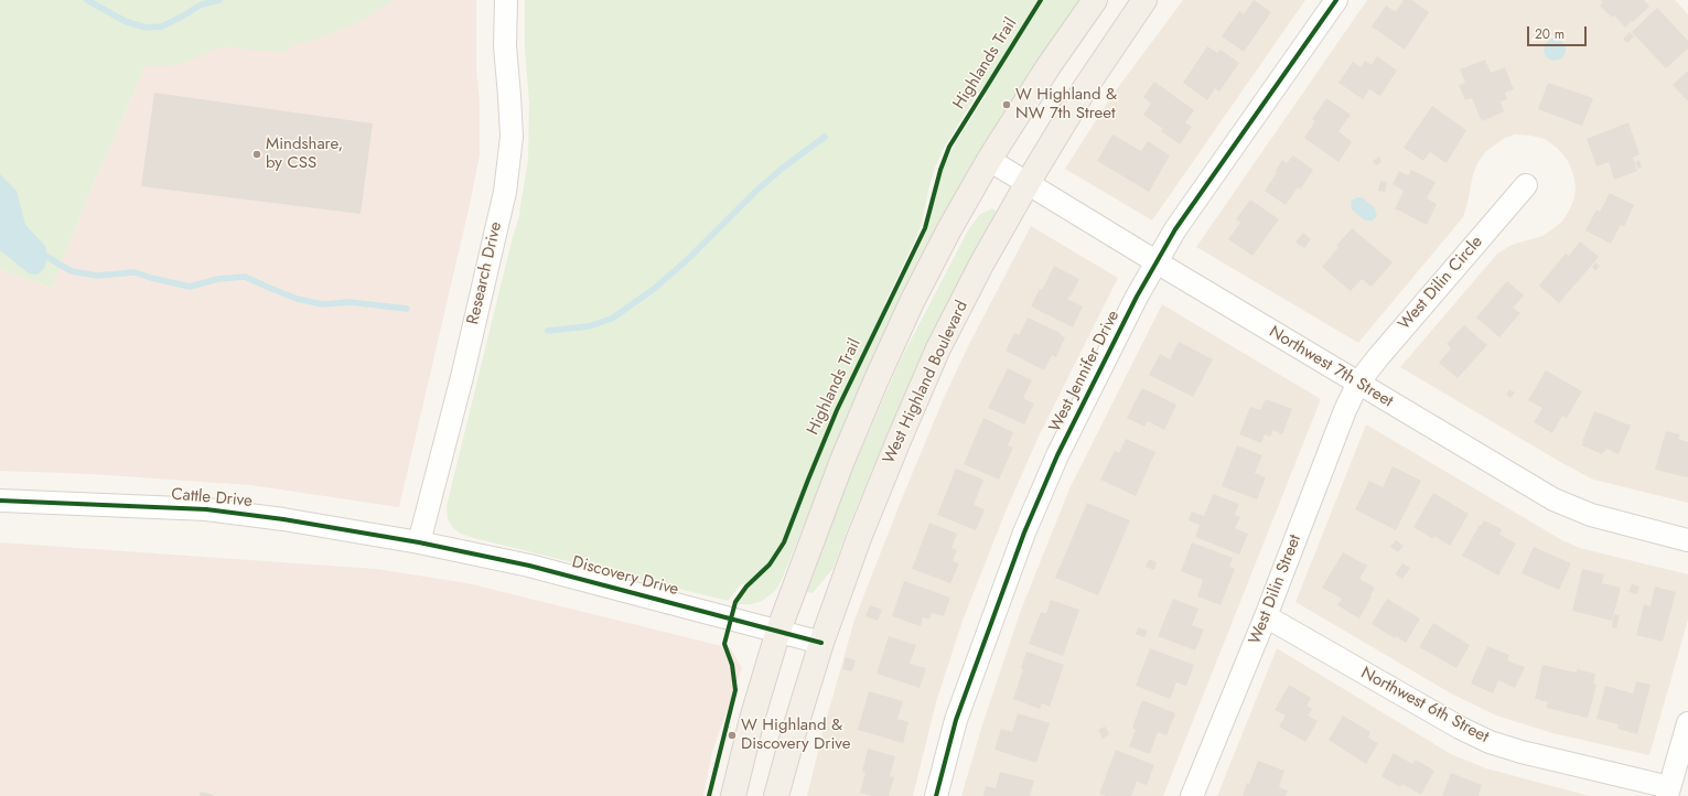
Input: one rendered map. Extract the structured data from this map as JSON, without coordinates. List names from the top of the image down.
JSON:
{
  "streets": {
    "main road": ["West Highland Boulevard"],
    "street": [
      "Research Drive",
      "West Dilin Circle",
      "Northwest 7th Street",
      "West Jennifer Drive",
      "Cattle Drive",
      "Discovery Drive",
      "West Dilin Street",
      "Northwest 6th Street"
    ],
    "cycle path": ["Highlands Trail"]
  },
  "crossings": [
    ["Research Drive", "Cattle Drive"],
    ["Research Drive", "Discovery Drive"],
    ["West Dilin Circle", "Northwest 7th Street"],
    ["West Dilin Circle", "West Dilin Street"],
    ["Northwest 7th Street", "West Jennifer Drive"],
    ["Northwest 7th Street", "West Highland Boulevard"],
    ["Northwest 7th Street", "West Dilin Street"],
    ["West Highland Boulevard", "Discovery Drive"],
    ["Cattle Drive", "Discovery Drive"],
    ["West Dilin Street", "Northwest 6th Street"]
  ],
  "places": ["W Highland & NW 7th Street", "Mindshare, by CSS", "W Highland & Discovery Drive"],
  "scale_bar": "20 m"
}
